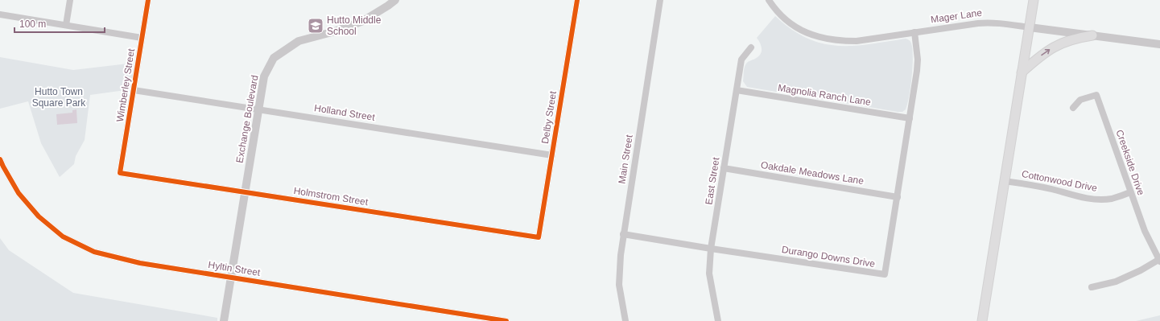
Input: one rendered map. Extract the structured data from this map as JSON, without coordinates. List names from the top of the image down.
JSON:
{
  "streets": {
    "street": [
      "Mager Lane",
      "Wimberley Street",
      "Magnolia Ranch Lane",
      "Holland Street",
      "Delby Street",
      "Exchange Boulevard",
      "Main Street",
      "Creekside Drive",
      "Oakdale Meadows Lane",
      "East Street",
      "Cottonwood Drive",
      "Holmstrom Street",
      "Durango Downs Drive",
      "Hyltin Street"
    ]
  },
  "crossings": [
    ["Mager Lane", "Durango Downs Drive"],
    ["Wimberley Street", "Holland Street"],
    ["Wimberley Street", "Holmstrom Street"],
    ["Magnolia Ranch Lane", "East Street"],
    ["Magnolia Ranch Lane", "Durango Downs Drive"],
    ["Holland Street", "Delby Street"],
    ["Holland Street", "Exchange Boulevard"],
    ["Delby Street", "Holmstrom Street"],
    ["Exchange Boulevard", "Holmstrom Street"],
    ["Exchange Boulevard", "Hyltin Street"],
    ["Main Street", "Durango Downs Drive"],
    ["Creekside Drive", "Cottonwood Drive"],
    ["Oakdale Meadows Lane", "East Street"],
    ["Oakdale Meadows Lane", "Durango Downs Drive"],
    ["East Street", "Durango Downs Drive"]
  ],
  "parks": ["Hutto Town Square Park"],
  "places": {
    "school or university": ["Hutto Middle School"]
  },
  "scale_bar": "100 m"
}
